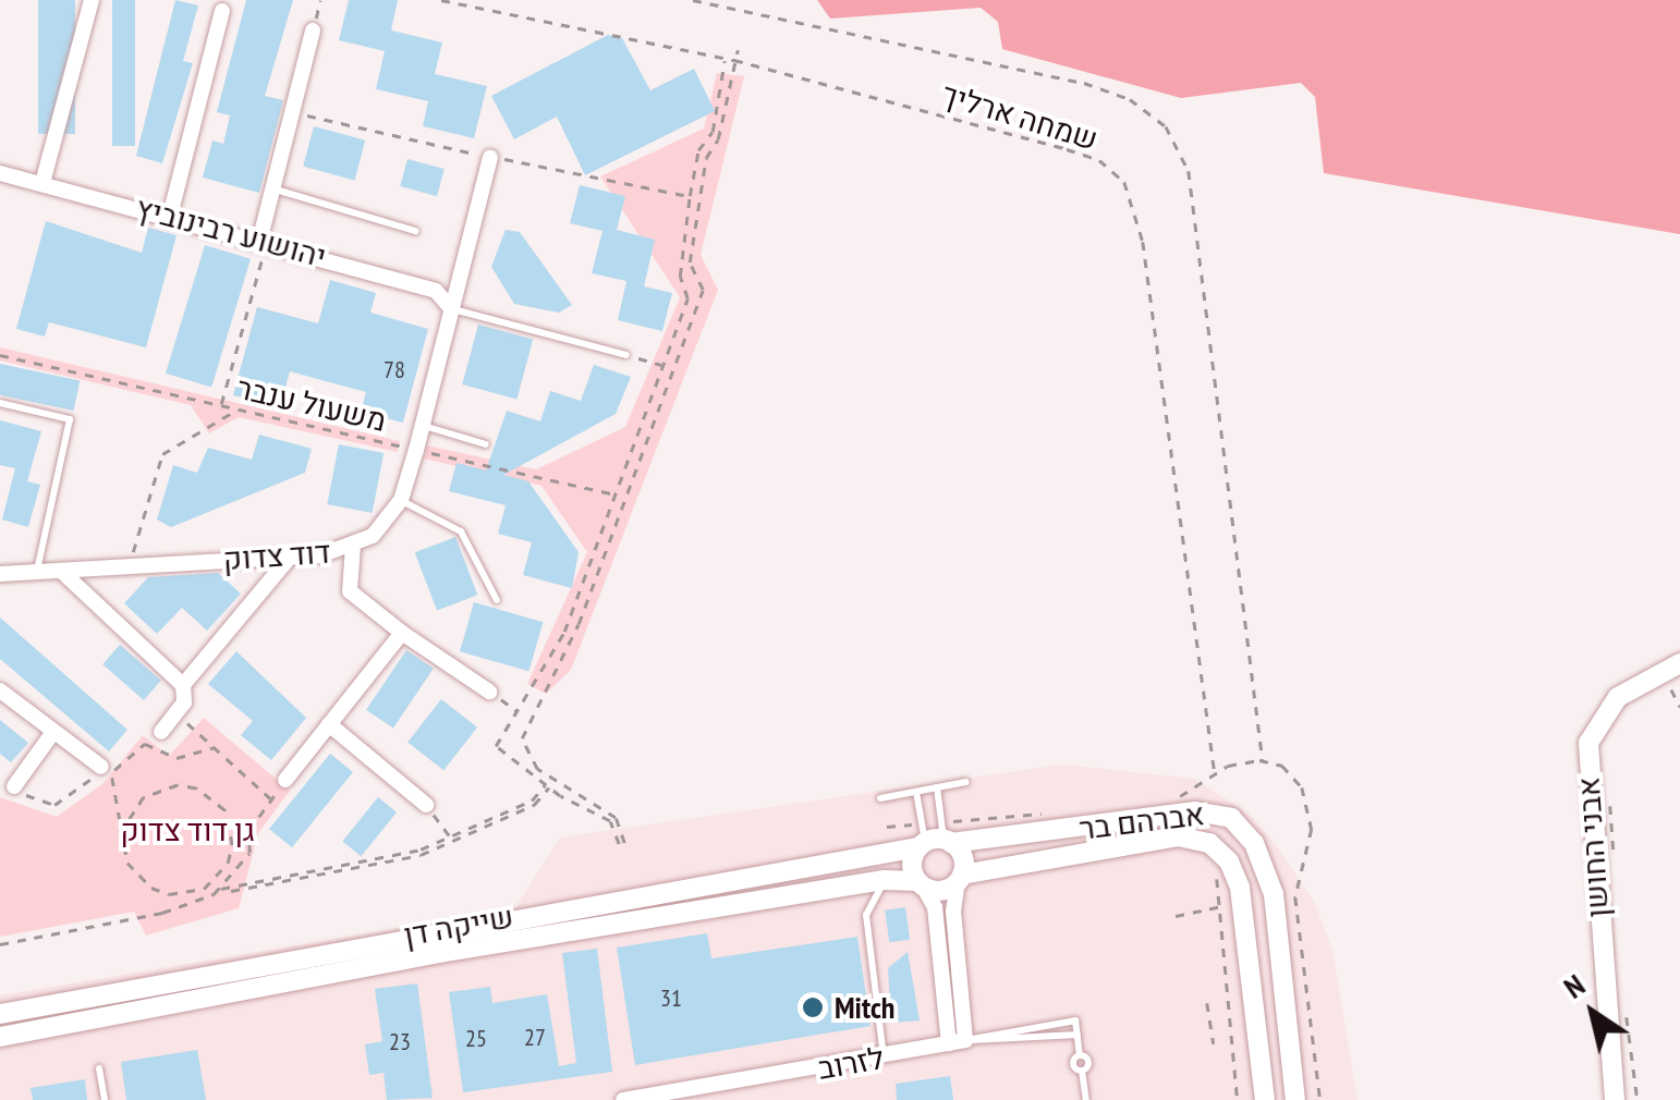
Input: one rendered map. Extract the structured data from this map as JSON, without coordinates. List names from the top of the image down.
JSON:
{
  "streets": {
    "street": [
      "יהושוע רבינוביץ",
      "דוד צדוק",
      "אברהם בר",
      "אבני החושן",
      "שייקה דן",
      "לזרוב"
    ],
    "path": ["שמחה ארליך", "משעול ענבר"]
  },
  "crossings": [
    ["יהושוע רבינוביץ", "דוד צדוק"],
    ["משעול ענבר", "דוד צדוק"],
    ["אברהם בר", "שייקה דן"]
  ],
  "parks": ["גן דוד צדוק"],
  "places": ["Mitch"],
  "house_numbers": [
    "78",
    "31",
    "27",
    "25",
    "23"
  ],
  "north": "top left"
}
